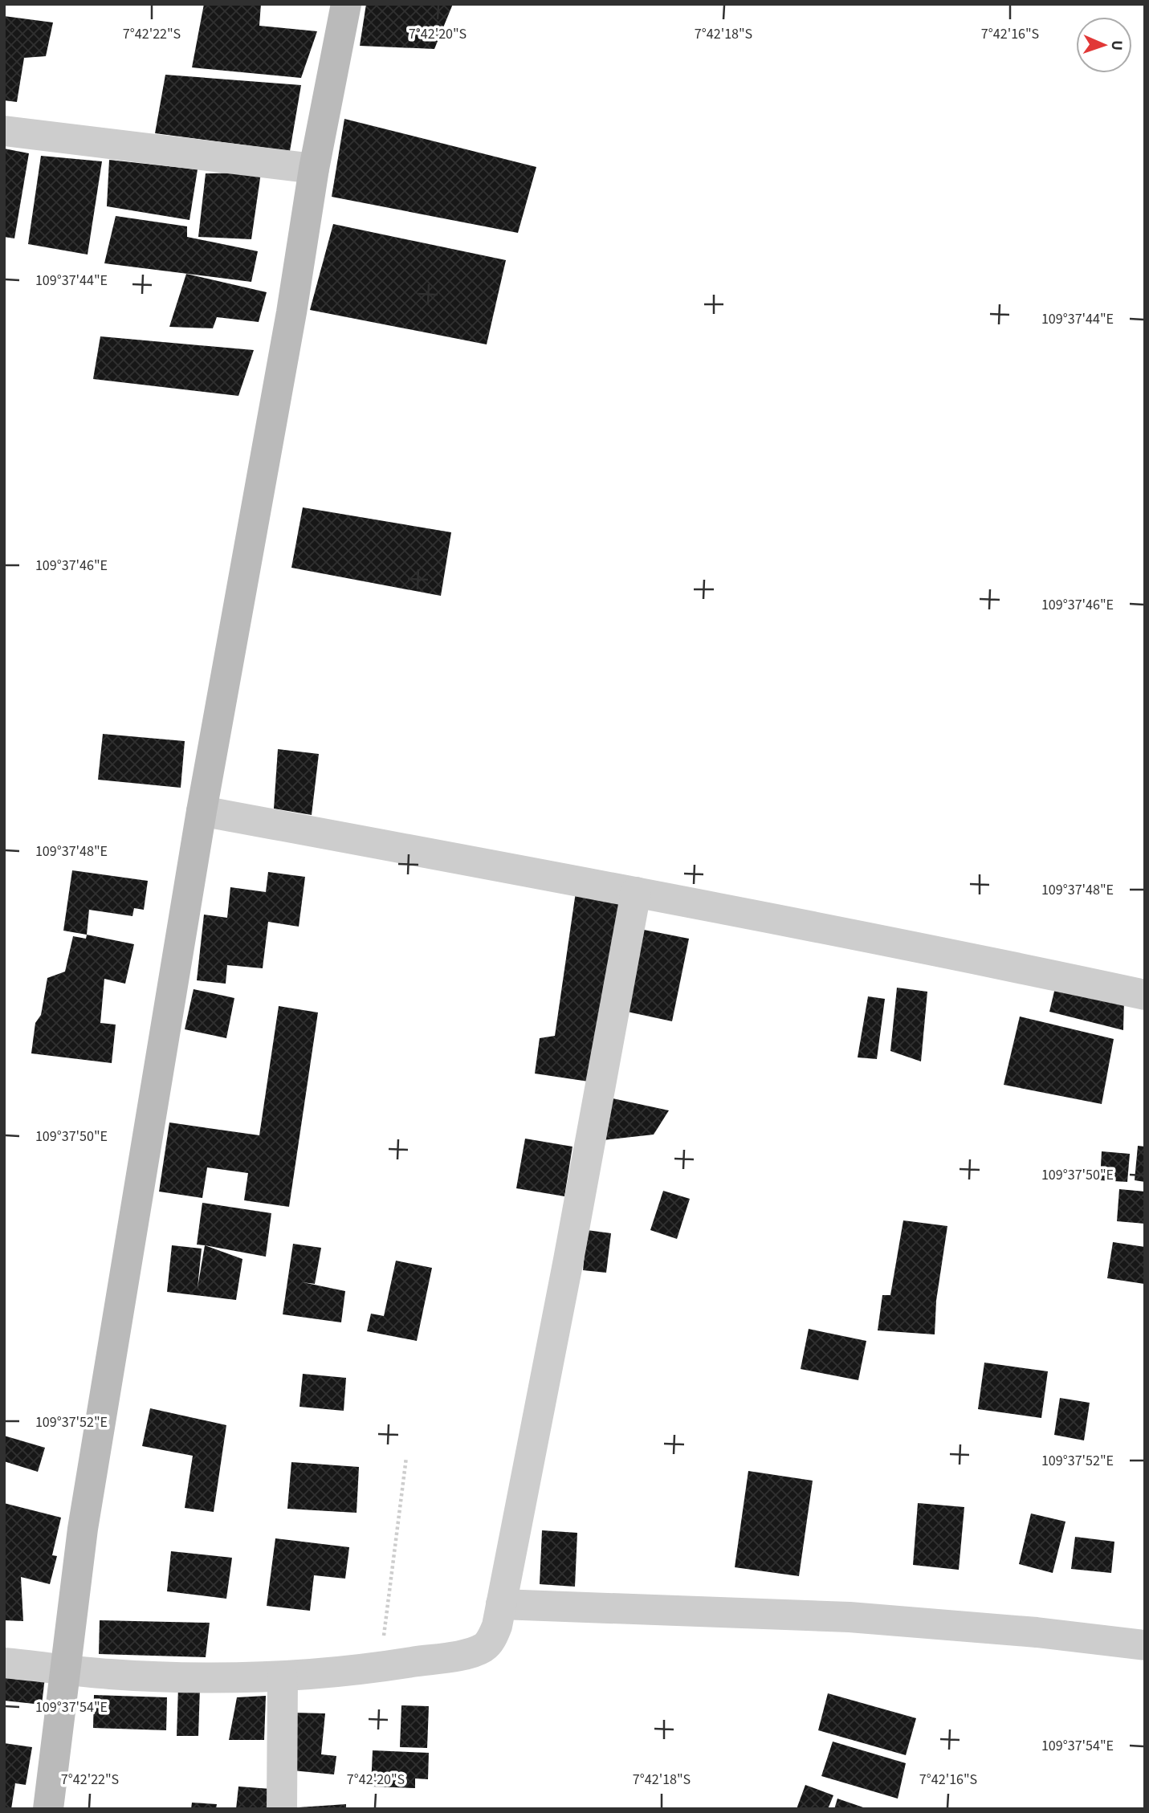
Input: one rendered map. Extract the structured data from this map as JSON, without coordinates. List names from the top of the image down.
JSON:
{
  "north": "right",
  "coordinates": [
    "7°42'22\"S",
    "7°42'20\"S",
    "7°42'18\"S",
    "7°42'16\"S",
    "109°37'44\"E",
    "109°37'46\"E",
    "109°37'48\"E",
    "109°37'50\"E",
    "109°37'52\"E",
    "109°37'54\"E"
  ]
}
